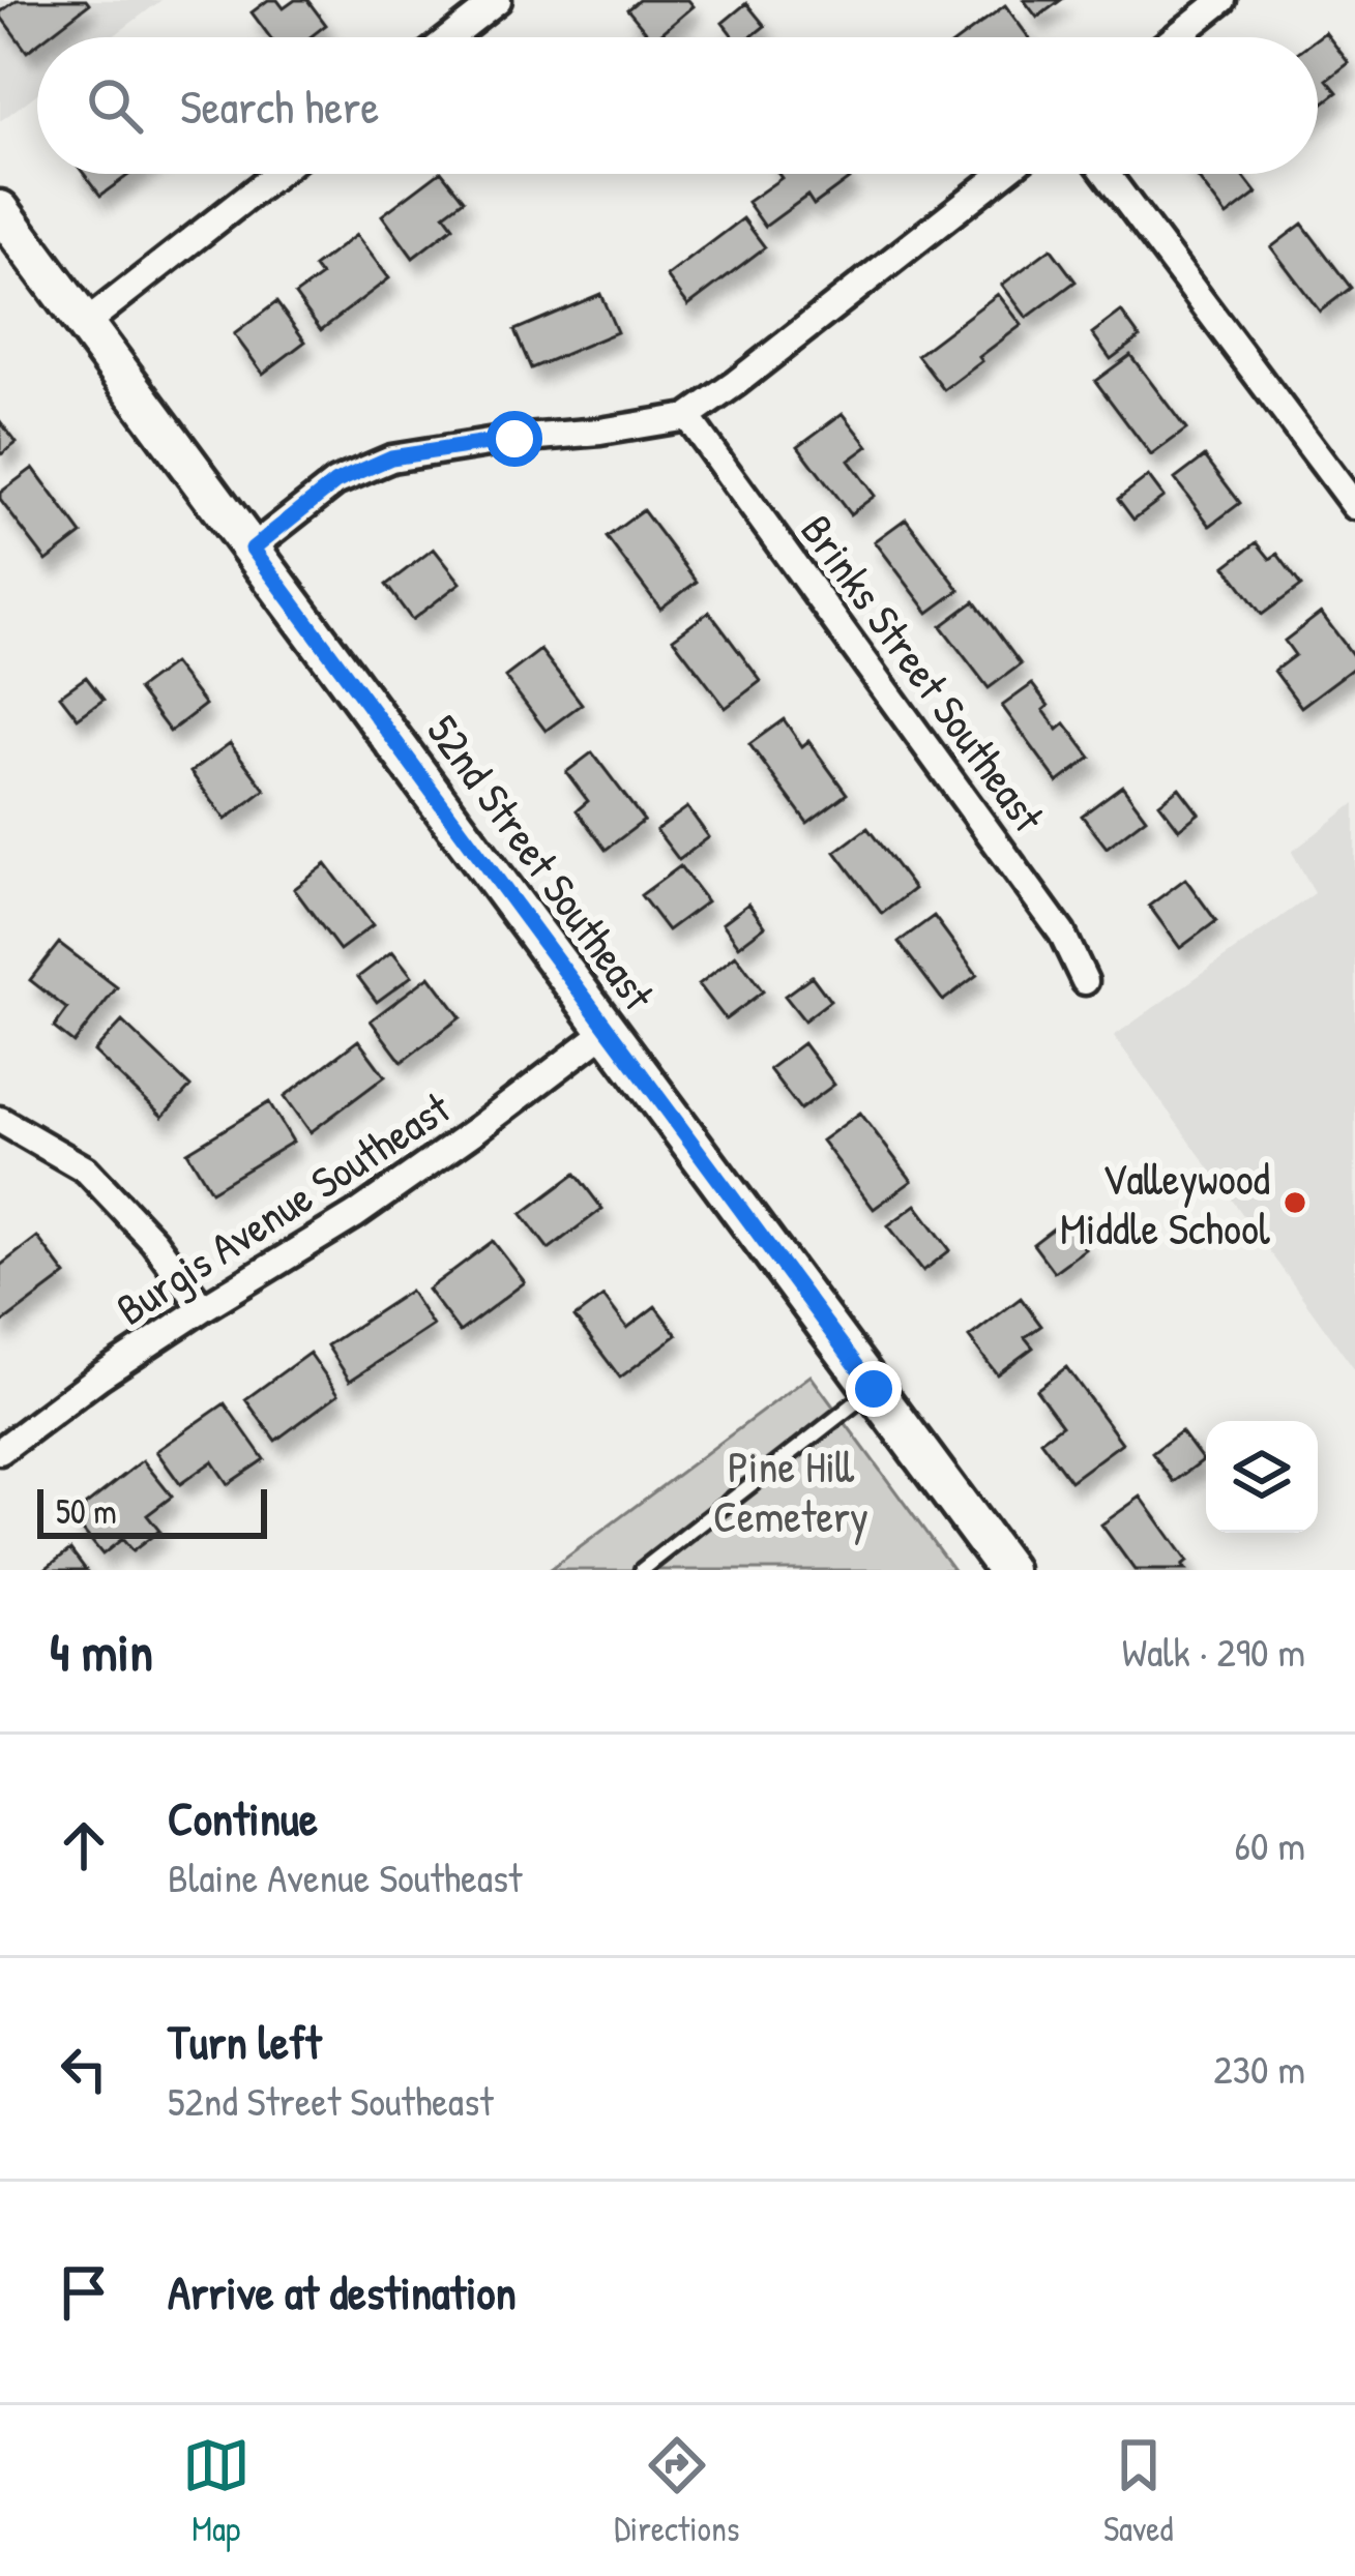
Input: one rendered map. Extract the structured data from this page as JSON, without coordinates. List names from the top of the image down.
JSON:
{
  "streets": {
    "main road": ["52nd Street Southeast"],
    "street": ["Brinks Street Southeast", "Burgis Avenue Southeast"]
  },
  "crossings": [
    ["52nd Street Southeast", "Burgis Avenue Southeast"]
  ],
  "parks": ["Pine Hill Cemetery"],
  "places": ["Valleywood Middle School"],
  "scale_bar": "50 m",
  "page": {
    "search": "Search here",
    "scale": "50 m",
    "heading": ["4 min", "Walk · 290 m"],
    "list": [
      ["Continue", "Blaine Avenue Southeast", "60 m"],
      ["Turn left", "52nd Street Southeast", "230 m"],
      "Arrive at destination"
    ],
    "nav": ["Map", "Directions", "Saved"]
  }
}
